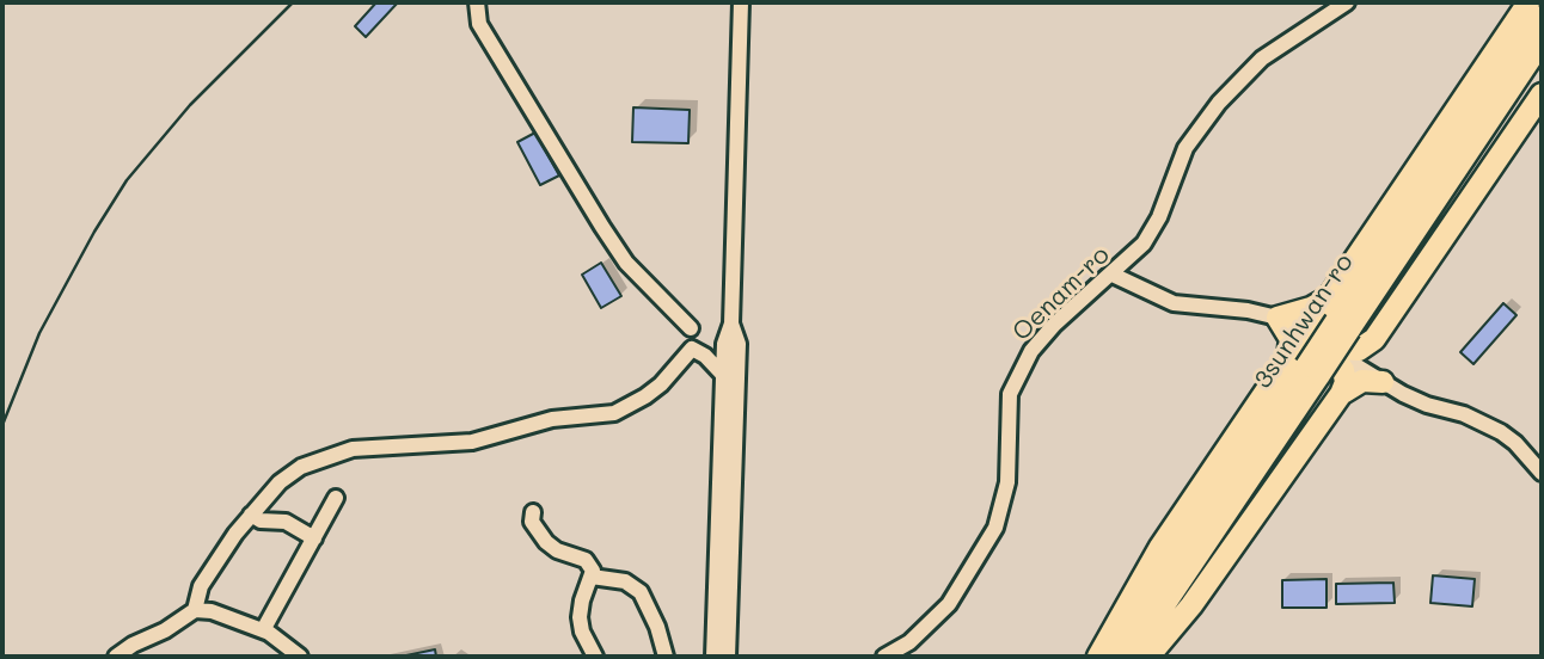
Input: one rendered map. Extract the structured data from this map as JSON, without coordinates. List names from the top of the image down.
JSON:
{
  "streets": {
    "highway": ["3sunhwan-ro"],
    "street": ["Oenam-ro"]
  }
}
